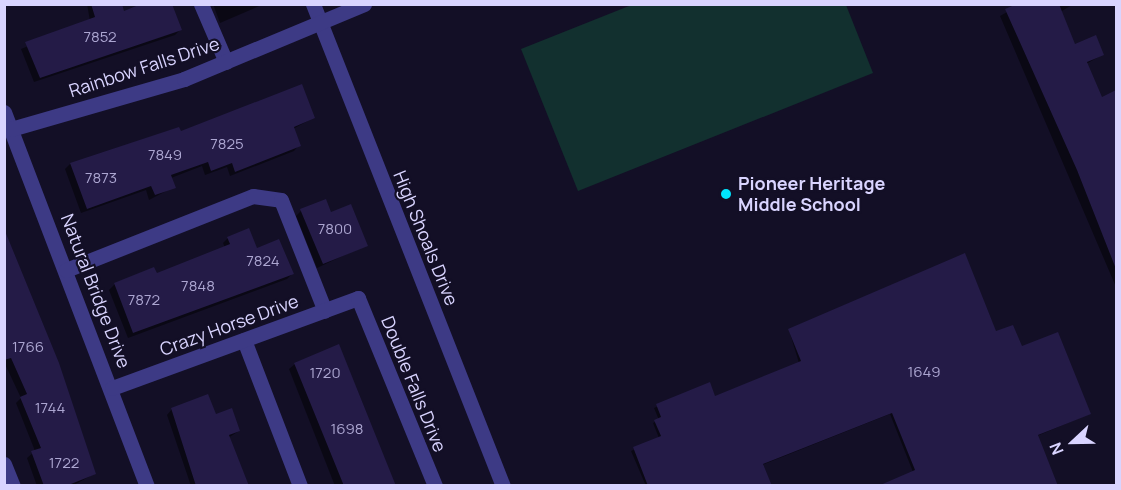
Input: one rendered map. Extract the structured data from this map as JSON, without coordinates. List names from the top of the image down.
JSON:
{
  "streets": {
    "street": [
      "Rainbow Falls Drive",
      "High Shoals Drive",
      "Natural Bridge Drive",
      "Crazy Horse Drive",
      "Double Falls Drive"
    ]
  },
  "crossings": [
    ["Rainbow Falls Drive", "High Shoals Drive"],
    ["Rainbow Falls Drive", "Natural Bridge Drive"],
    ["Natural Bridge Drive", "Crazy Horse Drive"],
    ["Crazy Horse Drive", "Double Falls Drive"]
  ],
  "places": ["Pioneer Heritage Middle School"],
  "house_numbers": [
    "7852",
    "7825",
    "7849",
    "7873",
    "7800",
    "7824",
    "7848",
    "7872",
    "1766",
    "1649",
    "1720",
    "1744",
    "1698",
    "1722"
  ],
  "north": "left"
}
